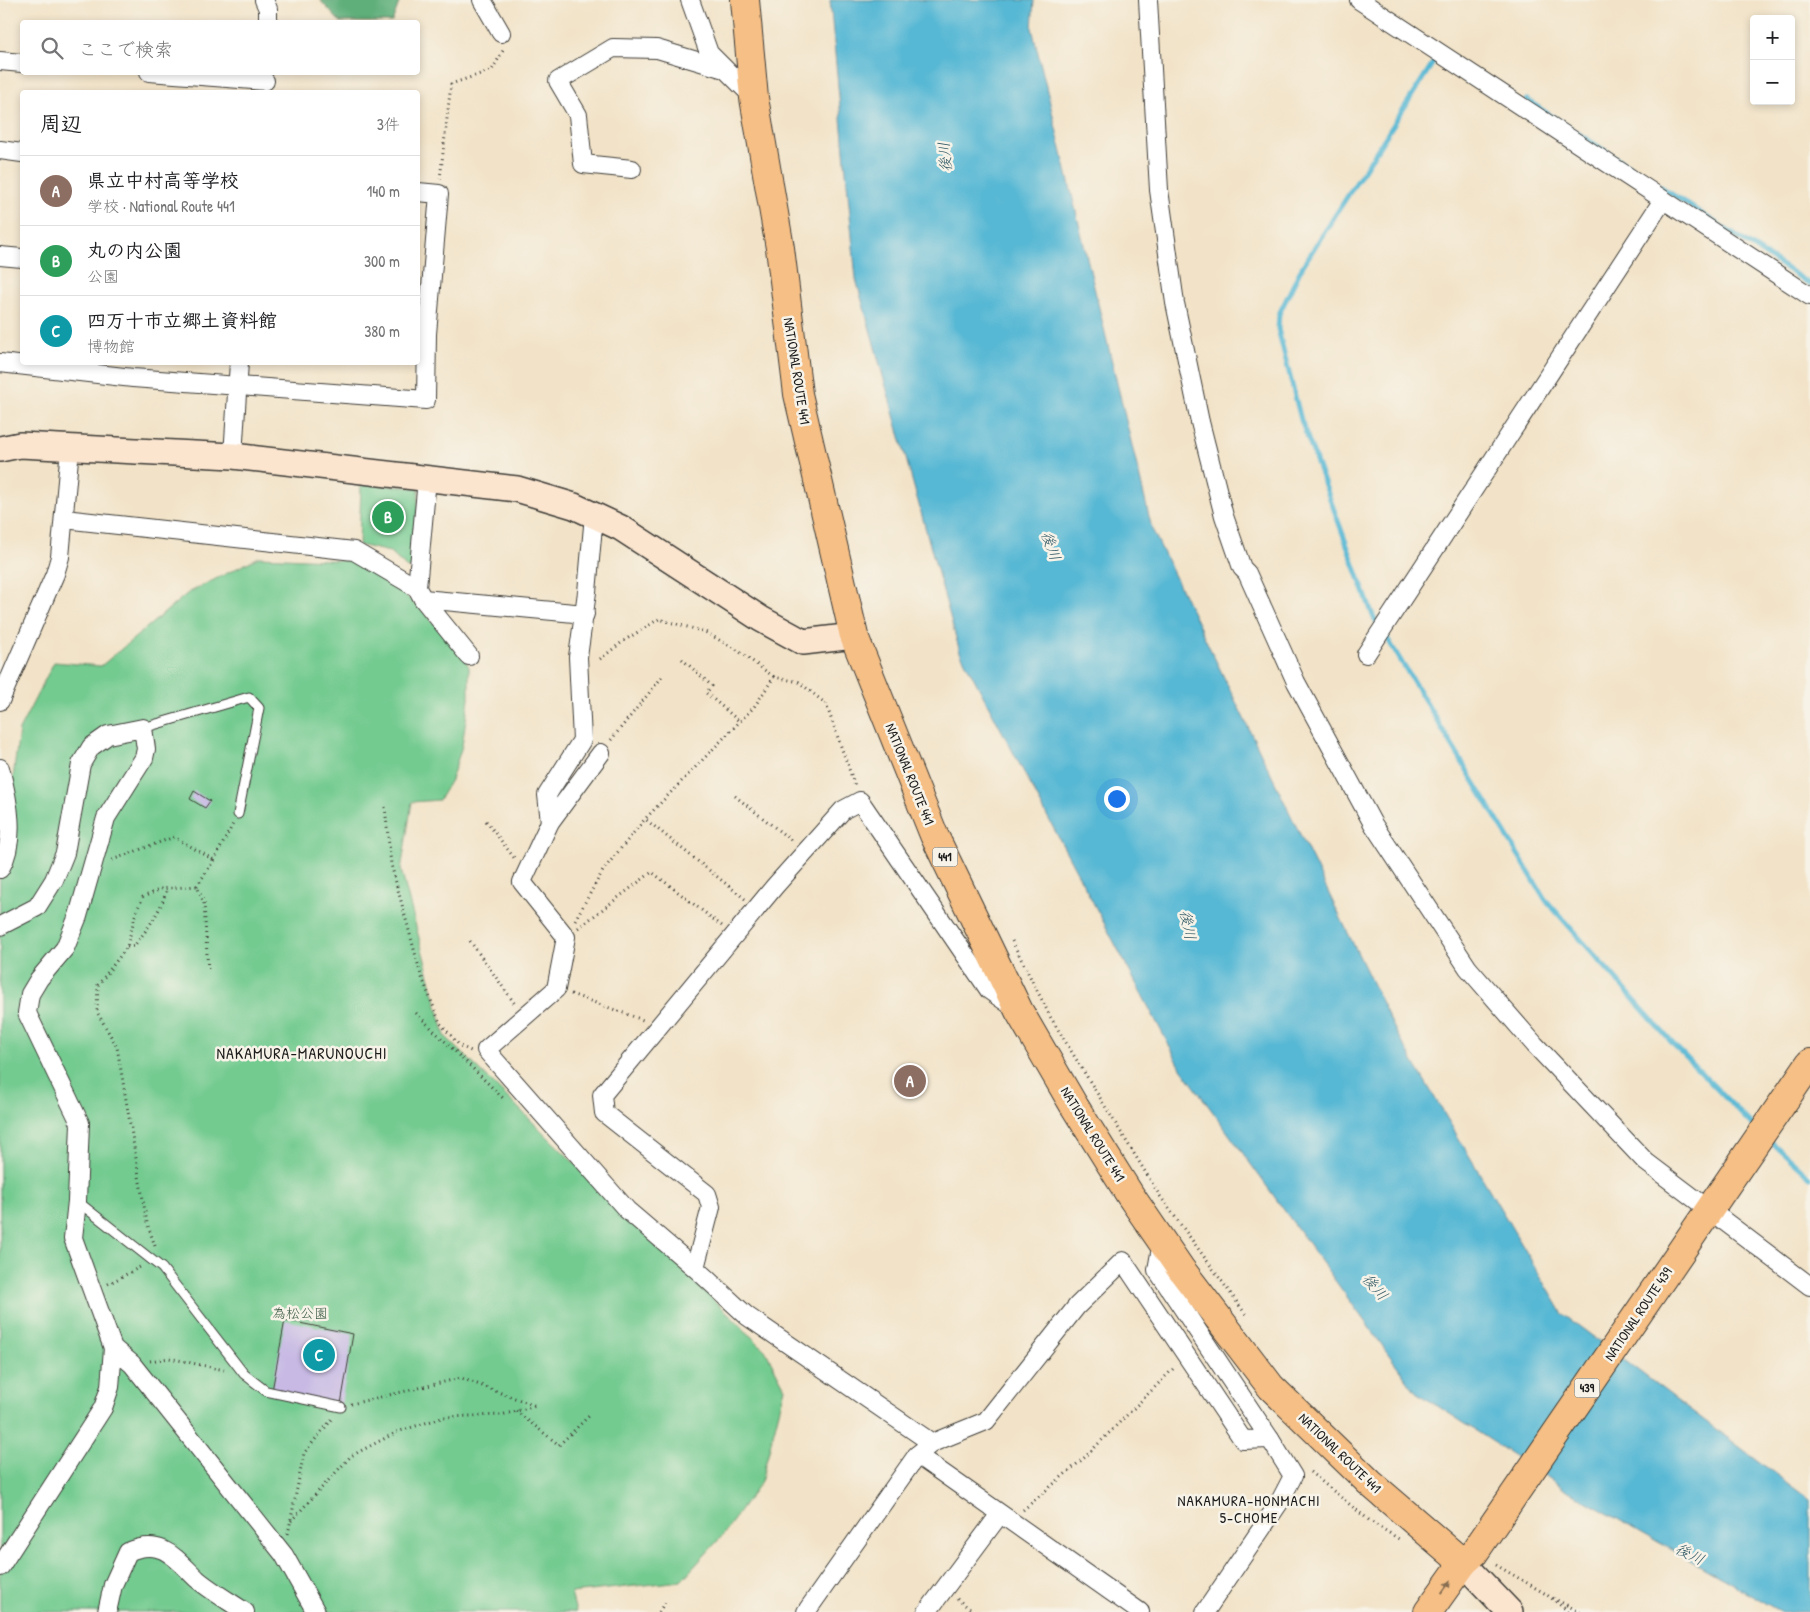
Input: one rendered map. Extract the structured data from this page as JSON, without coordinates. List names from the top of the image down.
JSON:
{
  "streets": {
    "highway": [
      "NATIONAL ROUTE 441",
      "441",
      "NATIONAL ROUTE 439",
      "439"
    ]
  },
  "crossings": [
    ["NATIONAL ROUTE 441", "NATIONAL ROUTE 439"]
  ],
  "districts": ["NAKAMURA-MARUNOUCHI", "NAKAMURA-HONMACHI 5-CHOME"],
  "water": ["後川"],
  "parks": ["為松公園"],
  "page": {
    "map_buttons": ["+", "−"],
    "search": "ここで検索",
    "heading": ["周辺", "3件"],
    "list": [
      {
        "mark": "A",
        "name": "県立中村高等学校",
        "note": "学校 · National Route 441",
        "value": "140 m"
      },
      {
        "mark": "B",
        "name": "丸の内公園",
        "note": "公園",
        "value": "300 m"
      },
      {
        "mark": "C",
        "name": "四万十市立郷土資料館",
        "note": "博物館",
        "value": "380 m"
      }
    ],
    "pins": ["B", "A", "C"]
  }
}
